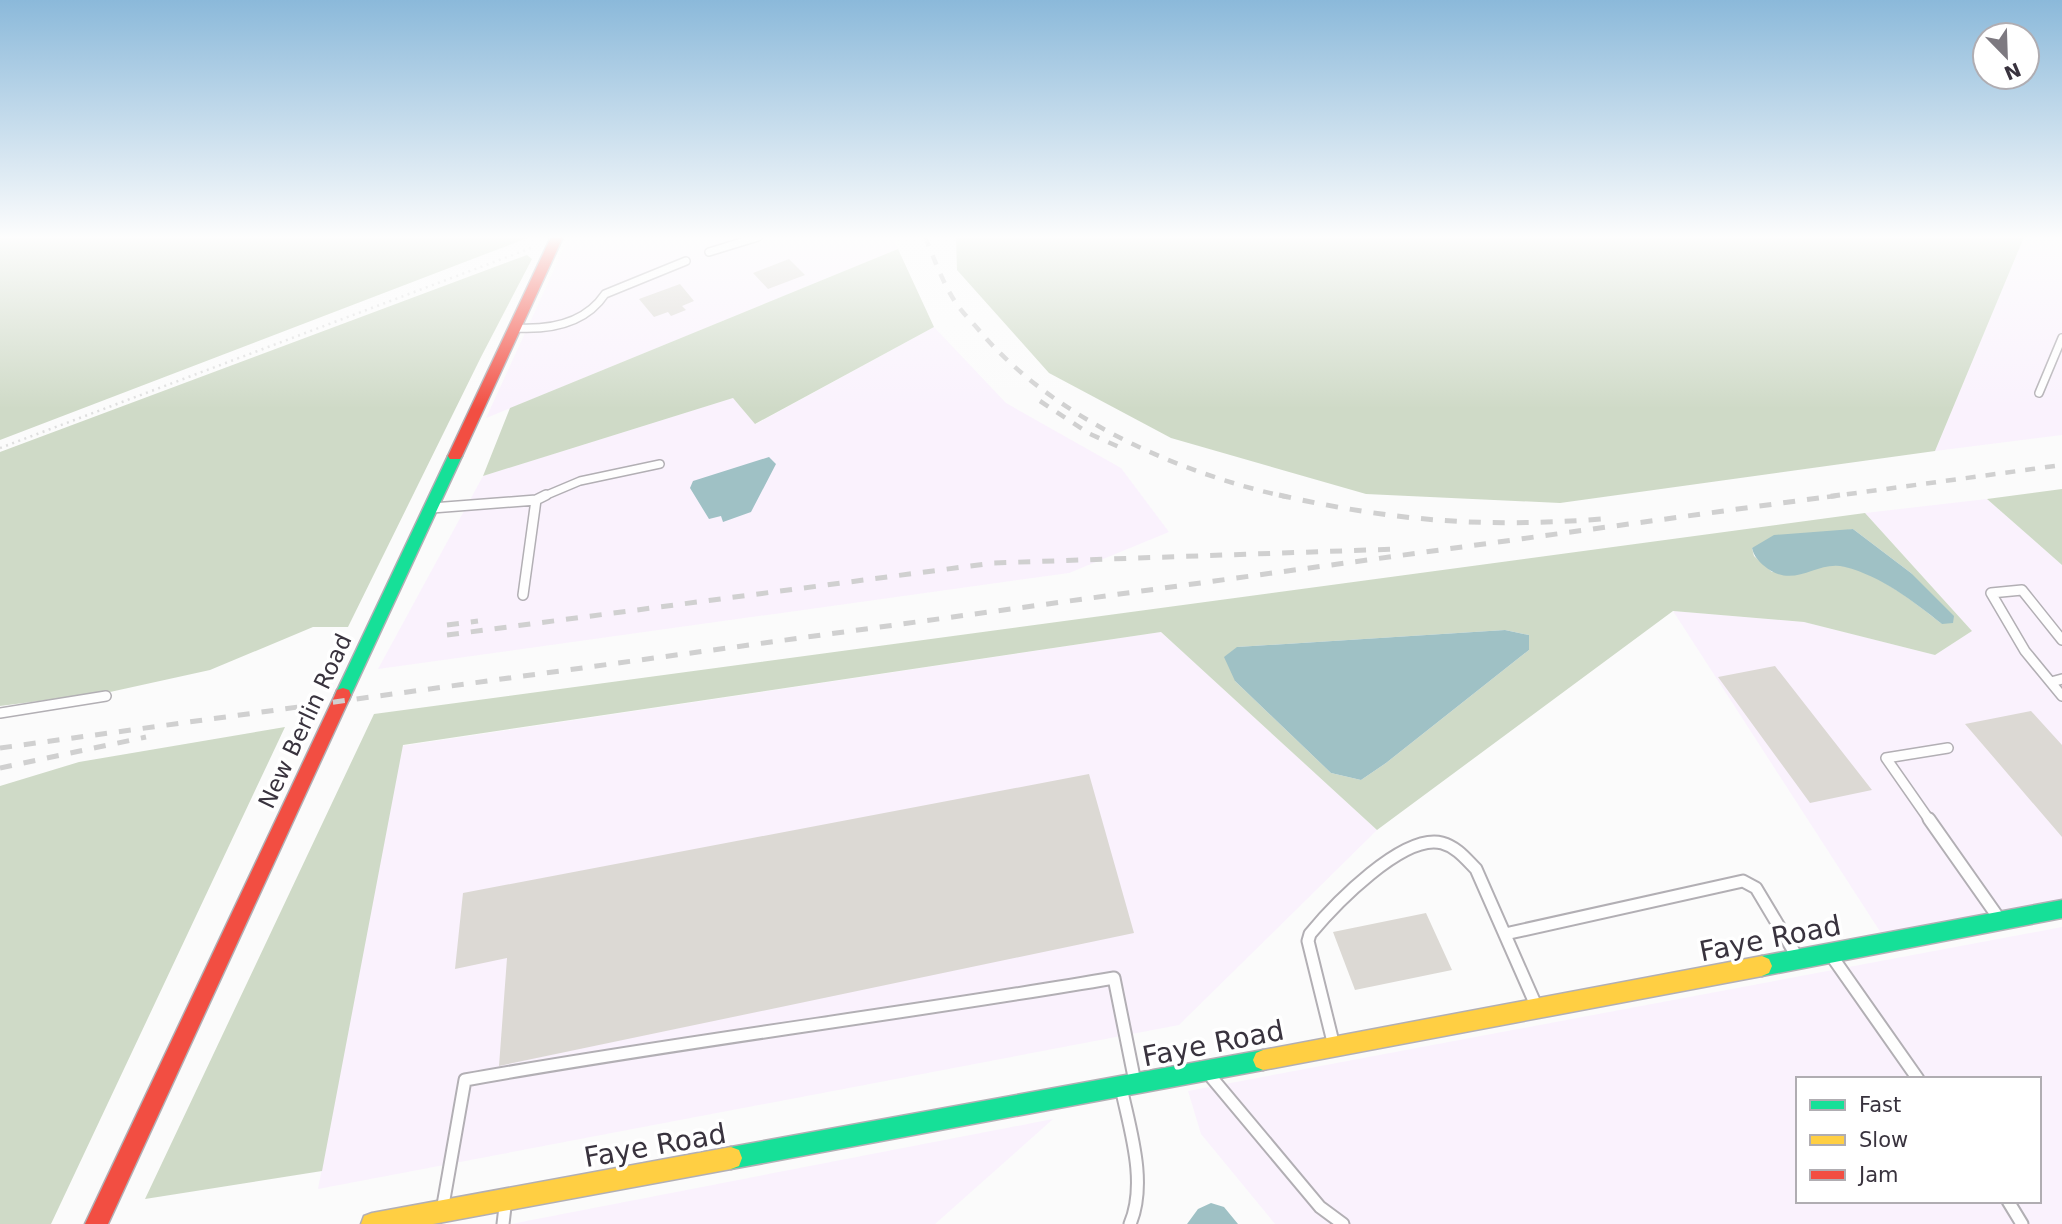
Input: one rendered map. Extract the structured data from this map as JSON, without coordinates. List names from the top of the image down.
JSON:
{
  "streets": {
    "street": ["New Berlin Road", "Faye Road"]
  },
  "legend": ["Fast", "Slow", "Jam"],
  "north": "bottom right"
}
